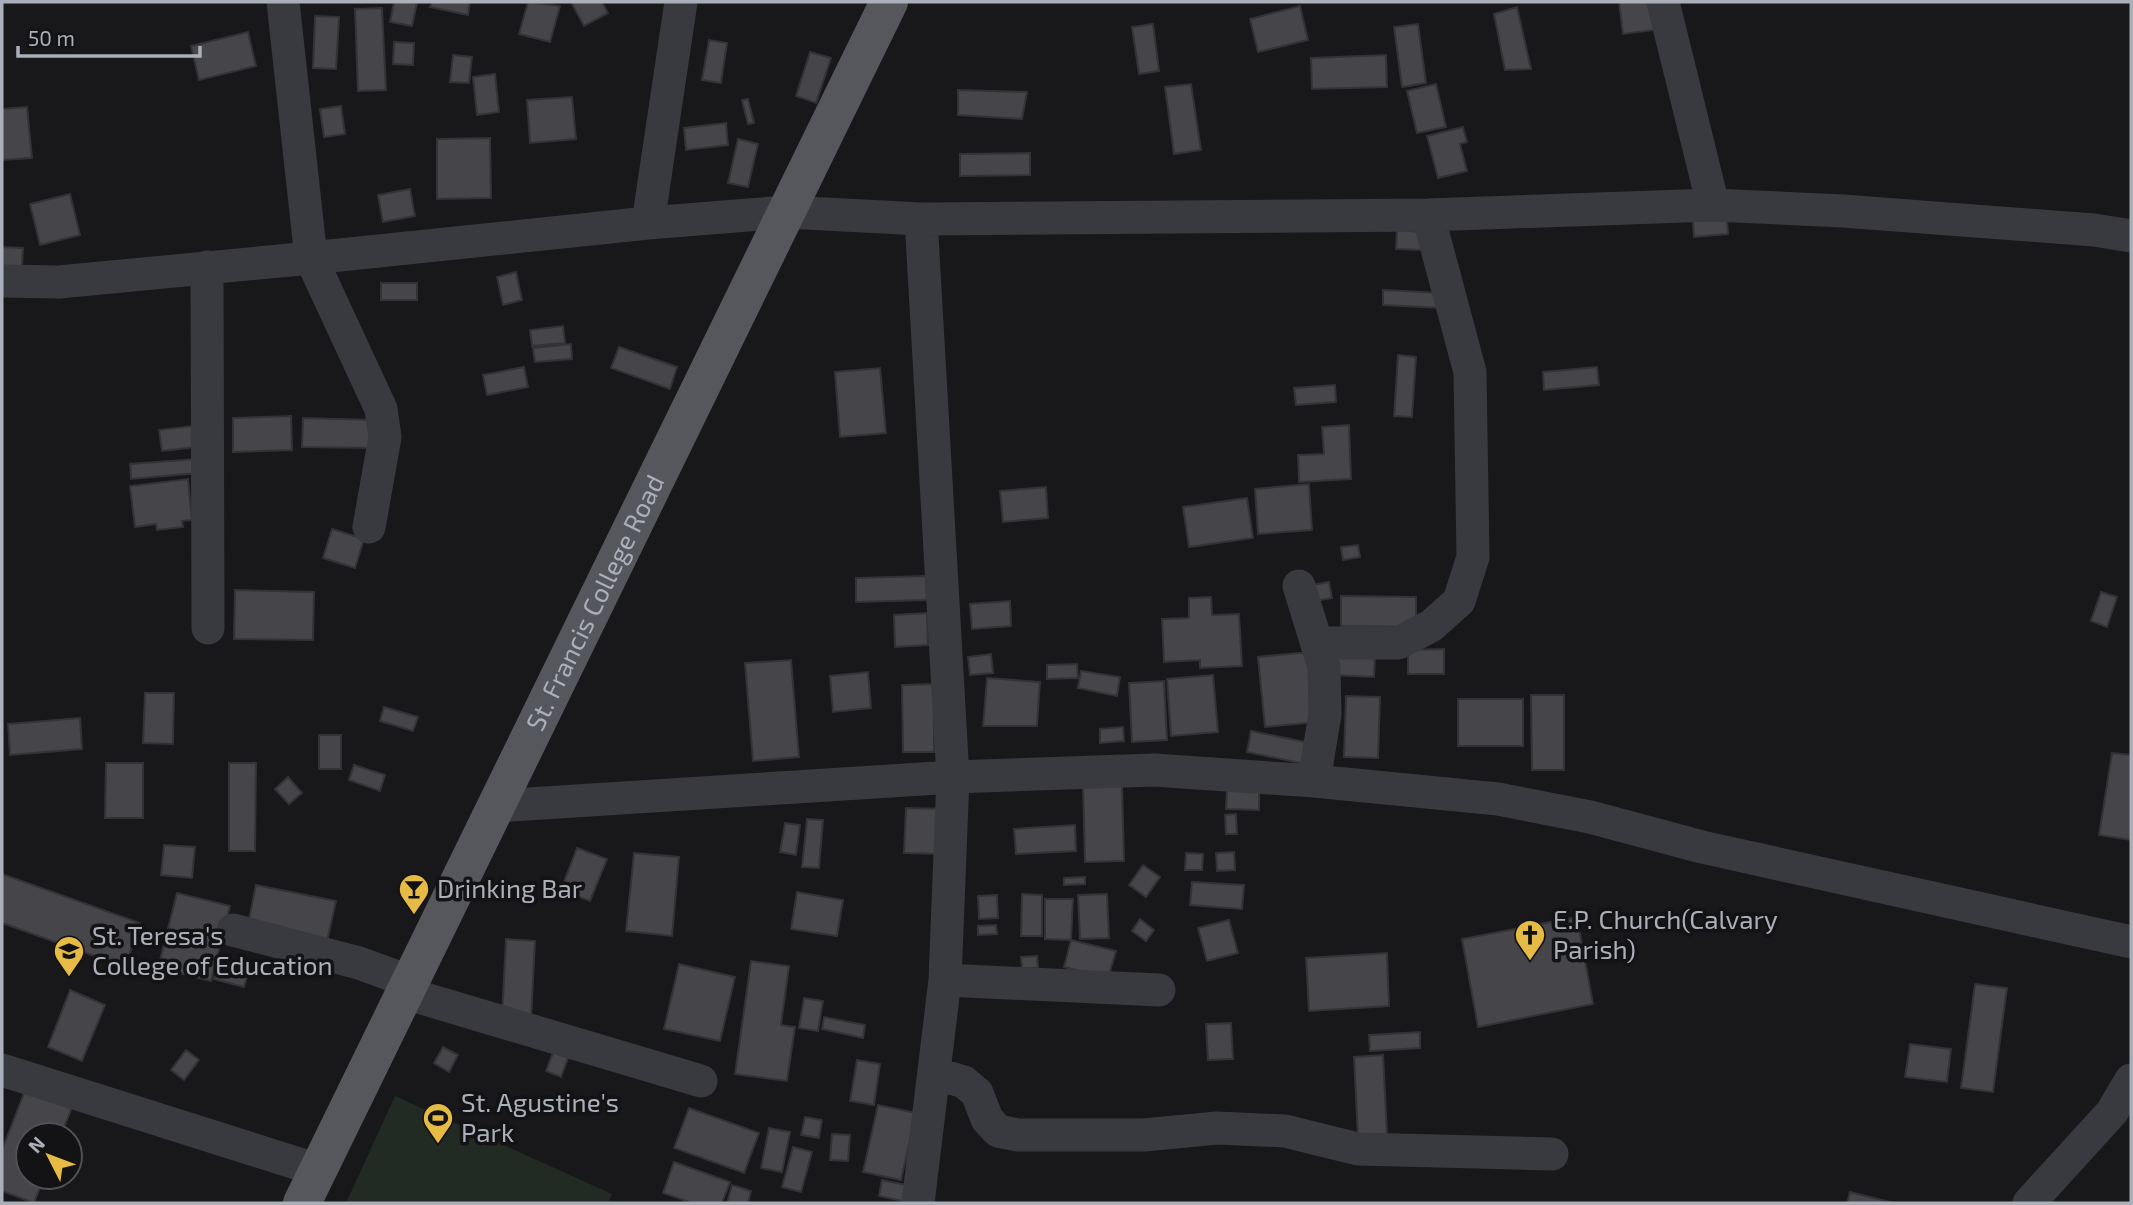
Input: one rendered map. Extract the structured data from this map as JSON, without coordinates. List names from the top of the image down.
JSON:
{
  "streets": {
    "main road": ["St. Francis College Road"]
  },
  "places": {
    "bar": ["Drinking Bar"],
    "church": ["E.P. Church(Calvary Parish)"],
    "school or university": ["St. Teresa's College of Education"],
    "sports": ["St. Agustine's Park"]
  },
  "scale_bar": "50 m",
  "north": "top left"
}
